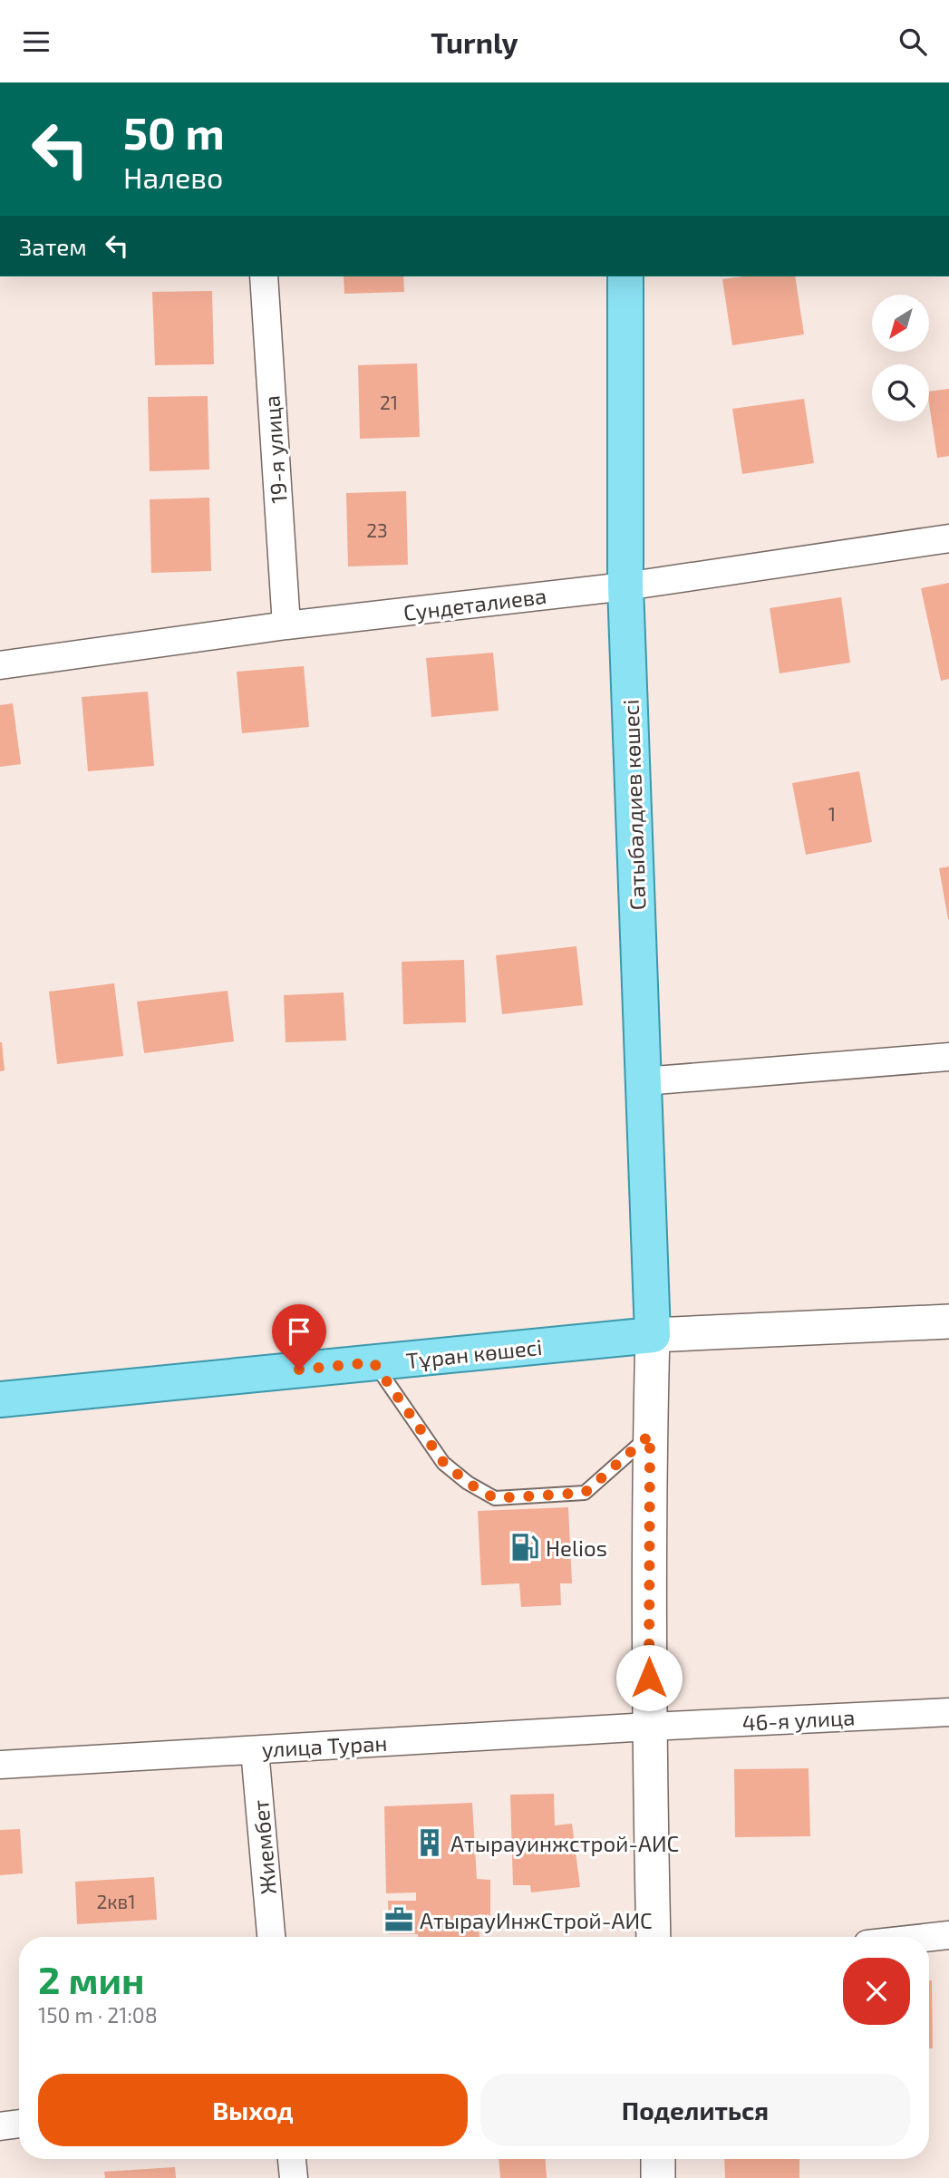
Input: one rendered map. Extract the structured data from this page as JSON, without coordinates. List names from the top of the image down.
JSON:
{
  "streets": {
    "main road": ["Сатыбалдиев көшесі", "Тұран көшесі"],
    "street": [
      "19-я улица",
      "Сундеталиева",
      "46-я улица",
      "улица Туран",
      "Жиембет"
    ]
  },
  "crossings": [
    ["19-я улица", "Сундеталиева"],
    ["Сундеталиева", "Сатыбалдиев көшесі"],
    ["Сатыбалдиев көшесі", "Тұран көшесі"],
    ["46-я улица", "улица Туран"],
    ["улица Туран", "Жиембет"]
  ],
  "places": {
    "fuel station": ["Helios"],
    "building": ["Атырауинжстрой-АИС"],
    "office": ["АтырауИнжСтрой-АИС"]
  },
  "house_numbers": [
    "21",
    "23",
    "1",
    "2кв1"
  ],
  "north": "bottom left",
  "page": {
    "header": "Turnly",
    "turn": ["50 m", "Налево"],
    "then": "Затем",
    "heading": ["2 мин", "150 m · 21:08"],
    "buttons": ["Выход", "Поделиться"]
  }
}
